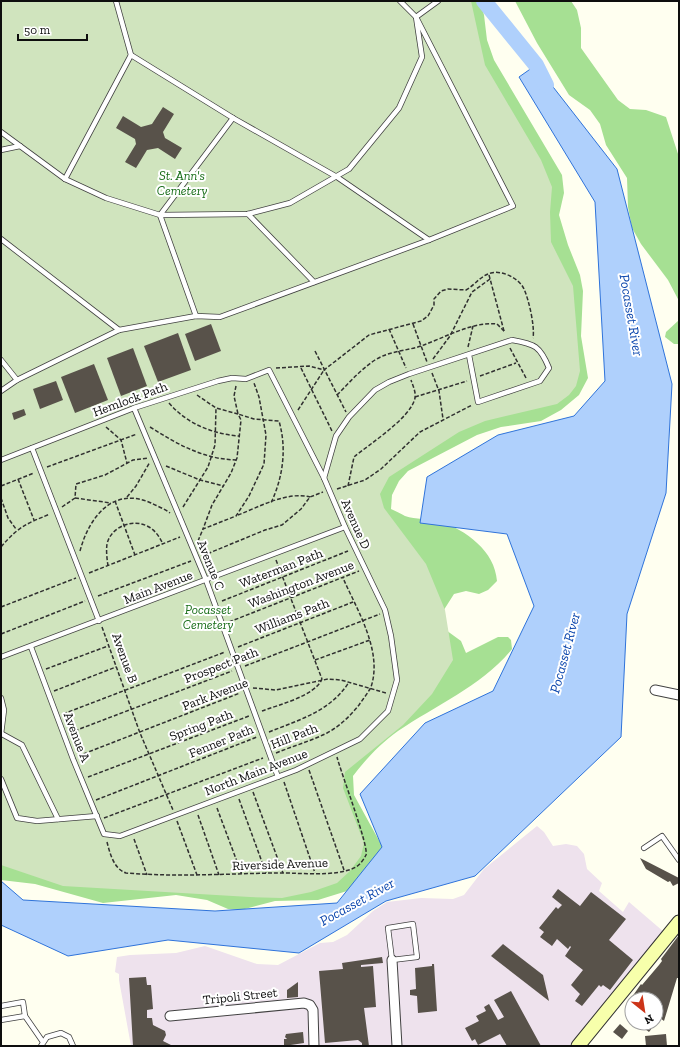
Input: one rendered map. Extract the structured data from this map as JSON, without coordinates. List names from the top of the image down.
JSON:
{
  "streets": {
    "street": ["Tripoli Street"],
    "lane": [
      "Hemlock Path",
      "Avenue D",
      "Avenue C",
      "Main Avenue",
      "Avenue B",
      "Avenue A",
      "North Main Avenue"
    ],
    "path": [
      "Waterman Path",
      "Washington Avenue",
      "Williams Path",
      "Prospect Path",
      "Park Avenue",
      "Spring Path",
      "Hill Path",
      "Fenner Path",
      "Riverside Avenue"
    ]
  },
  "crossings": [
    ["Hemlock Path", "Avenue D"],
    ["Hemlock Path", "Avenue C"],
    ["Hemlock Path", "Avenue B"],
    ["Avenue D", "Waterman Path"],
    ["Avenue D", "Washington Avenue"],
    ["Avenue D", "Main Avenue"],
    ["Avenue D", "Prospect Path"],
    ["Avenue D", "Park Avenue"],
    ["Avenue D", "North Main Avenue"],
    ["Avenue C", "Waterman Path"],
    ["Avenue C", "Washington Avenue"],
    ["Avenue C", "Main Avenue"],
    ["Avenue C", "Williams Path"],
    ["Avenue C", "Prospect Path"],
    ["Avenue C", "Park Avenue"],
    ["Avenue C", "Spring Path"],
    ["Avenue C", "Hill Path"],
    ["Avenue C", "Fenner Path"],
    ["Avenue C", "North Main Avenue"],
    ["Washington Avenue", "Hill Path"],
    ["Main Avenue", "Avenue B"],
    ["Main Avenue", "Avenue A"],
    ["Williams Path", "Avenue B"],
    ["Williams Path", "Hill Path"],
    ["Williams Path", "Avenue A"],
    ["Avenue B", "Prospect Path"],
    ["Avenue B", "Park Avenue"],
    ["Avenue B", "Spring Path"],
    ["Avenue B", "Hill Path"],
    ["Avenue B", "Fenner Path"],
    ["Avenue B", "North Main Avenue"],
    ["Avenue B", "Riverside Avenue"],
    ["Prospect Path", "Hill Path"],
    ["Prospect Path", "Avenue A"],
    ["Park Avenue", "Spring Path"],
    ["Park Avenue", "Hill Path"],
    ["Park Avenue", "Avenue A"],
    ["Park Avenue", "Fenner Path"],
    ["Park Avenue", "North Main Avenue"],
    ["Spring Path", "Avenue A"],
    ["Hill Path", "Avenue A"],
    ["Avenue A", "Fenner Path"],
    ["Avenue A", "North Main Avenue"],
    ["Avenue A", "Riverside Avenue"],
    ["North Main Avenue", "Riverside Avenue"]
  ],
  "water": ["Pocasset River"],
  "parks": ["St. Ann's Cemetery", "Pocasset Cemetery"],
  "scale_bar": "50 m",
  "north": "bottom right"
}
